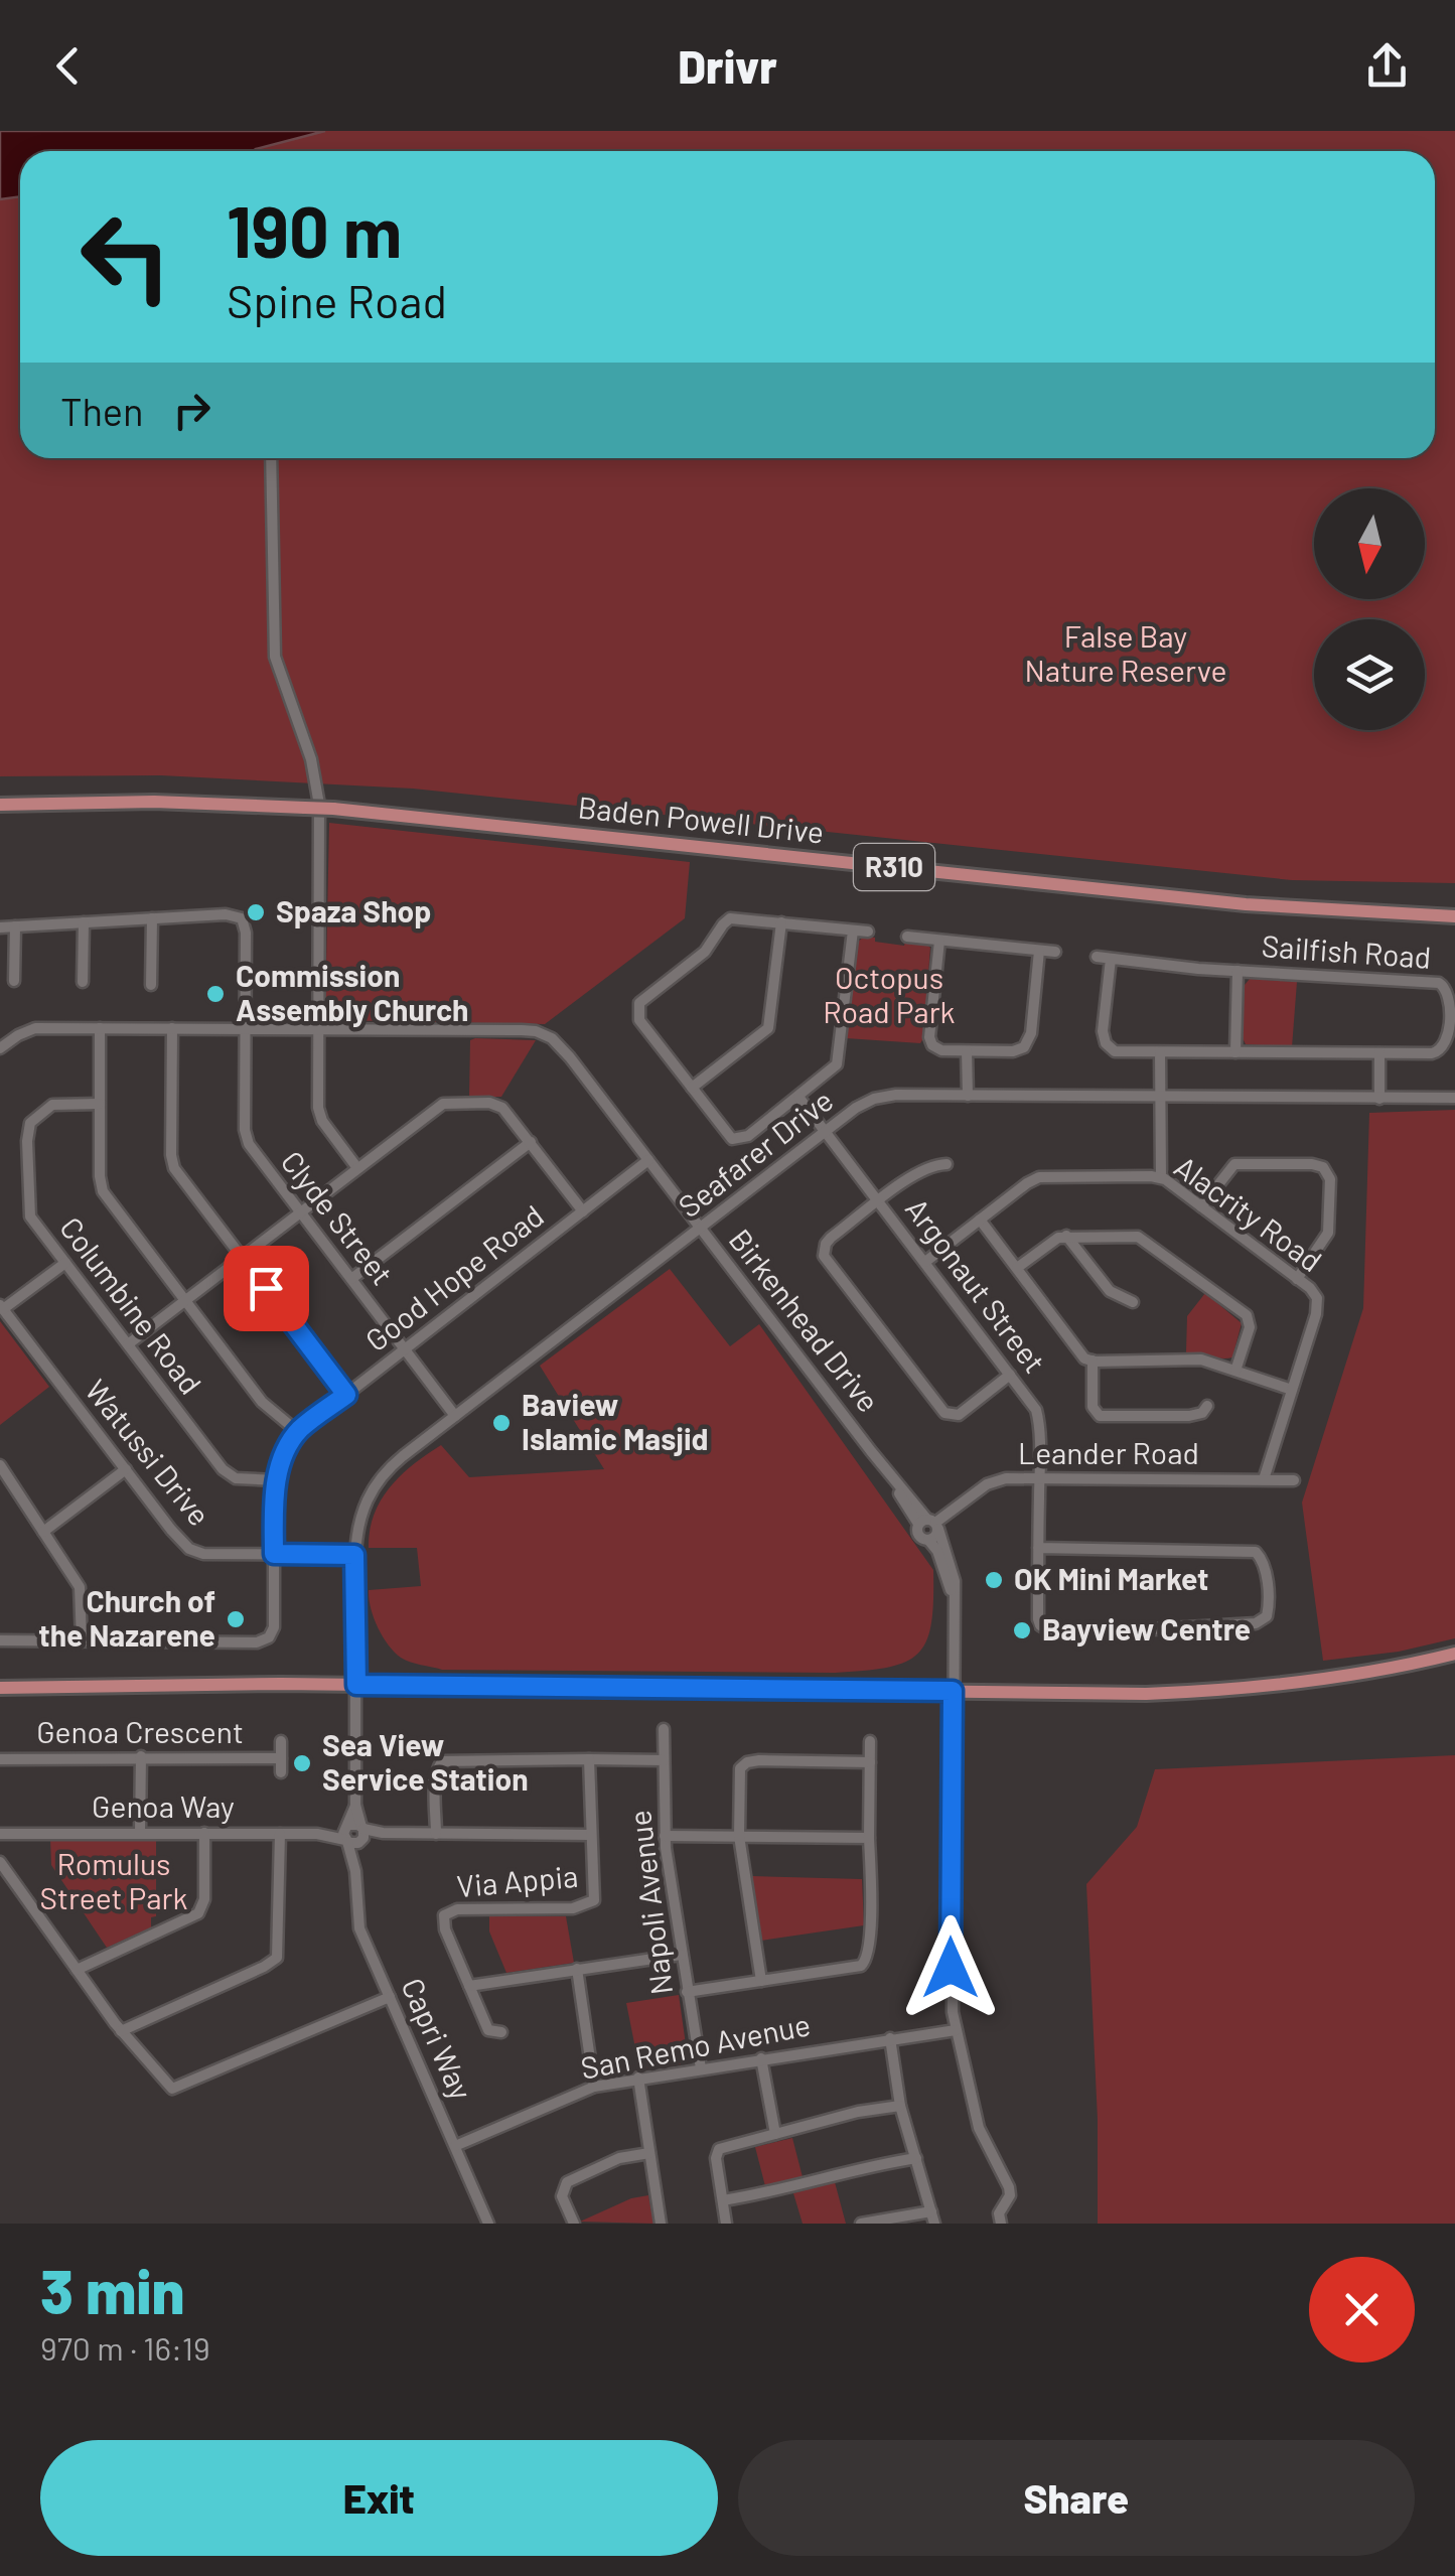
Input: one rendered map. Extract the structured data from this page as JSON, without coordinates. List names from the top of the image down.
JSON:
{
  "streets": {
    "main road": ["Baden Powell Drive", "R310"],
    "street": [
      "Sailfish Road",
      "Seafarer Drive",
      "Alacrity Road",
      "Clyde Street",
      "Good Hope Road",
      "Argonaut Street",
      "Columbine Road",
      "Birkenhead Drive",
      "Watussi Drive",
      "Leander Road",
      "Genoa Crescent",
      "Genoa Way",
      "Via Appia",
      "Napoli Avenue",
      "Capri Way",
      "San Remo Avenue"
    ]
  },
  "crossings": [
    ["Seafarer Drive", "Clyde Street"],
    ["Seafarer Drive", "Argonaut Street"],
    ["Seafarer Drive", "Birkenhead Drive"],
    ["Seafarer Drive", "Watussi Drive"],
    ["Seafarer Drive", "Capri Way"],
    ["Alacrity Road", "Argonaut Street"],
    ["Alacrity Road", "Leander Road"],
    ["Clyde Street", "Good Hope Road"],
    ["Clyde Street", "Birkenhead Drive"],
    ["Good Hope Road", "Columbine Road"],
    ["Good Hope Road", "Birkenhead Drive"],
    ["Good Hope Road", "Watussi Drive"],
    ["Argonaut Street", "Leander Road"],
    ["Birkenhead Drive", "Leander Road"],
    ["Birkenhead Drive", "San Remo Avenue"],
    ["Genoa Way", "Via Appia"],
    ["Genoa Way", "Capri Way"],
    ["Napoli Avenue", "San Remo Avenue"],
    ["Capri Way", "San Remo Avenue"]
  ],
  "parks": ["False Bay Nature Reserve", "Octopus Road Park", "Romulus Street Park"],
  "places": [
    "Spaza Shop",
    "Commission Assembly Church",
    "Baview Islamic Masjid",
    "OK Mini Market",
    "Church of the Nazarene",
    "Bayview Centre",
    "Sea View Service Station"
  ],
  "north": "bottom",
  "page": {
    "header": "Drivr",
    "turn": ["190 m", "Spine Road"],
    "then": "Then",
    "heading": ["3 min", "970 m · 16:19"],
    "buttons": ["Exit", "Share"]
  }
}
